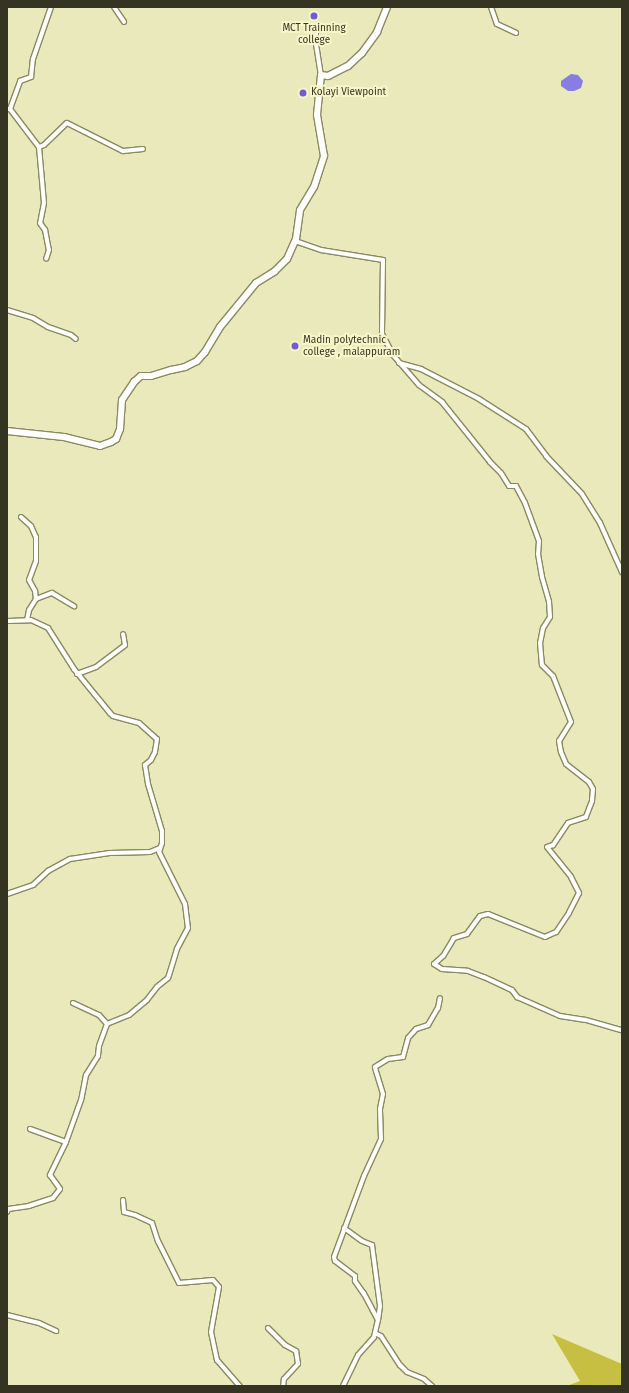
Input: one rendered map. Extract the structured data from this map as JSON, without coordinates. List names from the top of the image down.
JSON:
{
  "places": ["MCT Trainning college", "Kolayi Viewpoint", "Madin polytechnic college , malappuram"]
}
